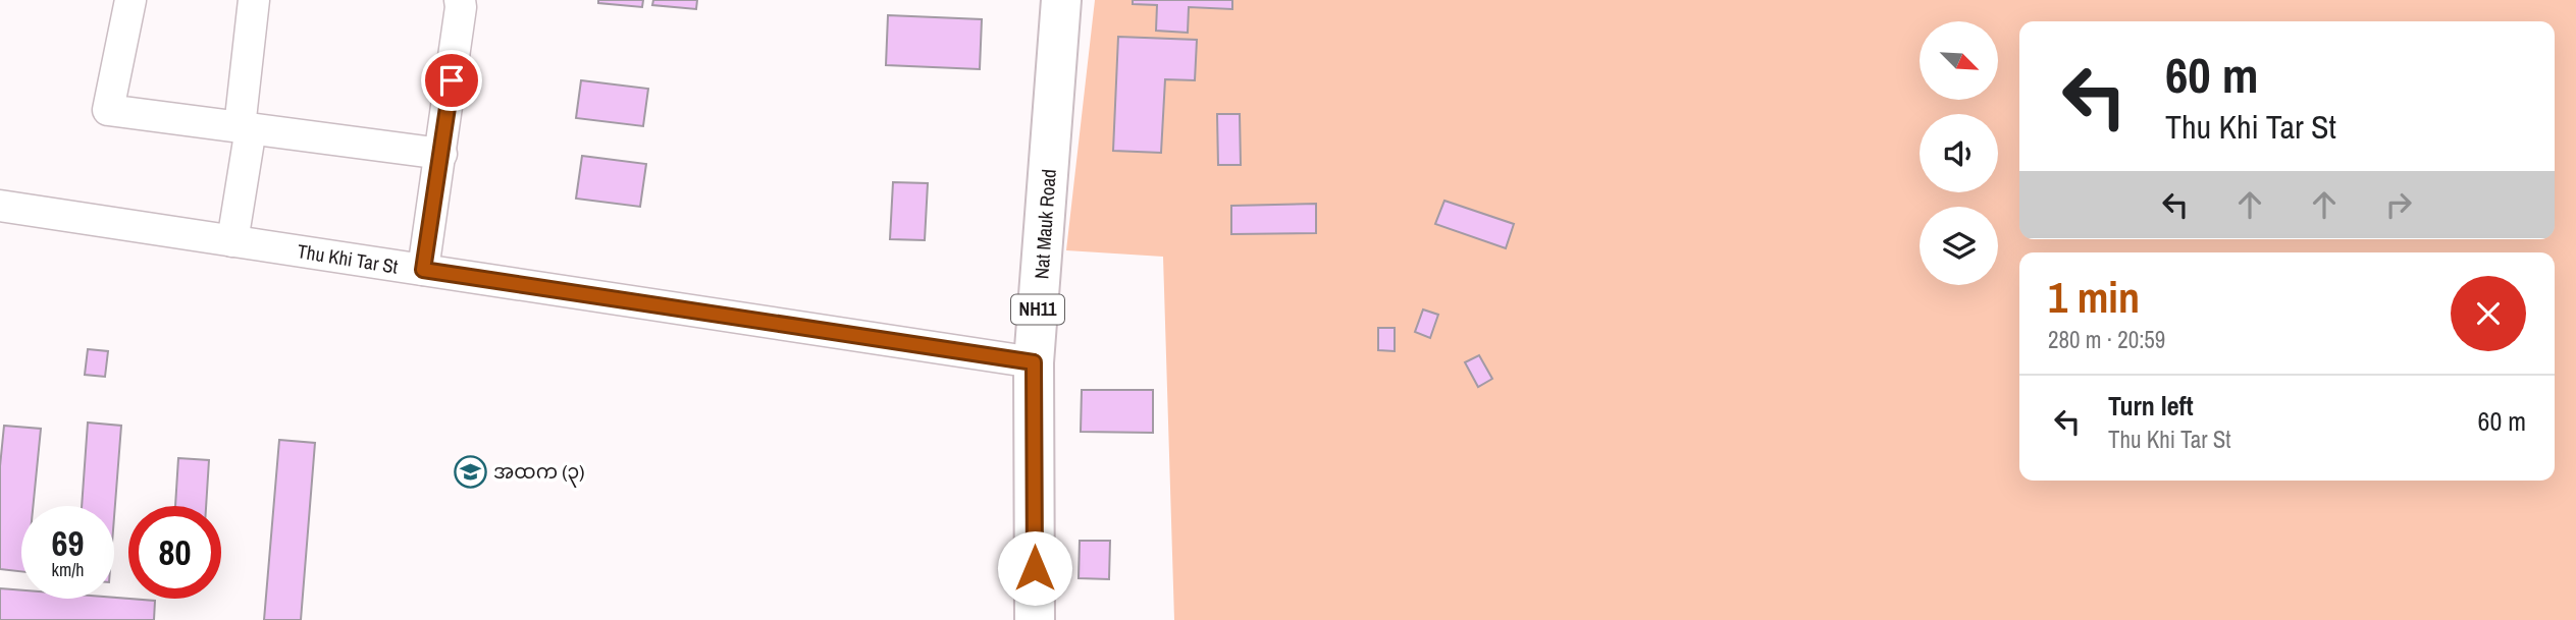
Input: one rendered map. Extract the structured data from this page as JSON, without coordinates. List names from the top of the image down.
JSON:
{
  "streets": {
    "highway": ["Nat Mauk Road", "NH11"],
    "street": ["Thu Khi Tar St"]
  },
  "crossings": [
    ["Nat Mauk Road", "Thu Khi Tar St"]
  ],
  "places": {
    "school or university": ["အထက (၃)"]
  },
  "north": "bottom right",
  "page": {
    "turn": ["60 m", "Thu Khi Tar St"],
    "heading": ["1 min", "280 m · 20:59"],
    "list": [
      {
        "name": "Turn left",
        "note": "Thu Khi Tar St",
        "value": "60 m"
      }
    ],
    "speed": "69 km/h",
    "limit": "80"
  }
}
